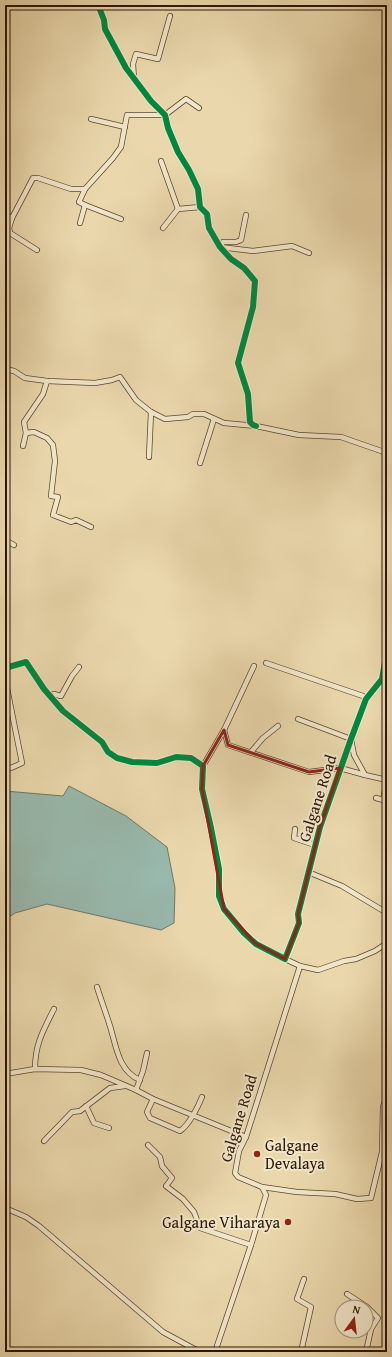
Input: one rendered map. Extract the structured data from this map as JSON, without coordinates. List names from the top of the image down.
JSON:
{
  "streets": {
    "street": ["Galgane Road"]
  },
  "places": ["Galgane Devalaya", "Galgane Viharaya"],
  "north": "top"
}
